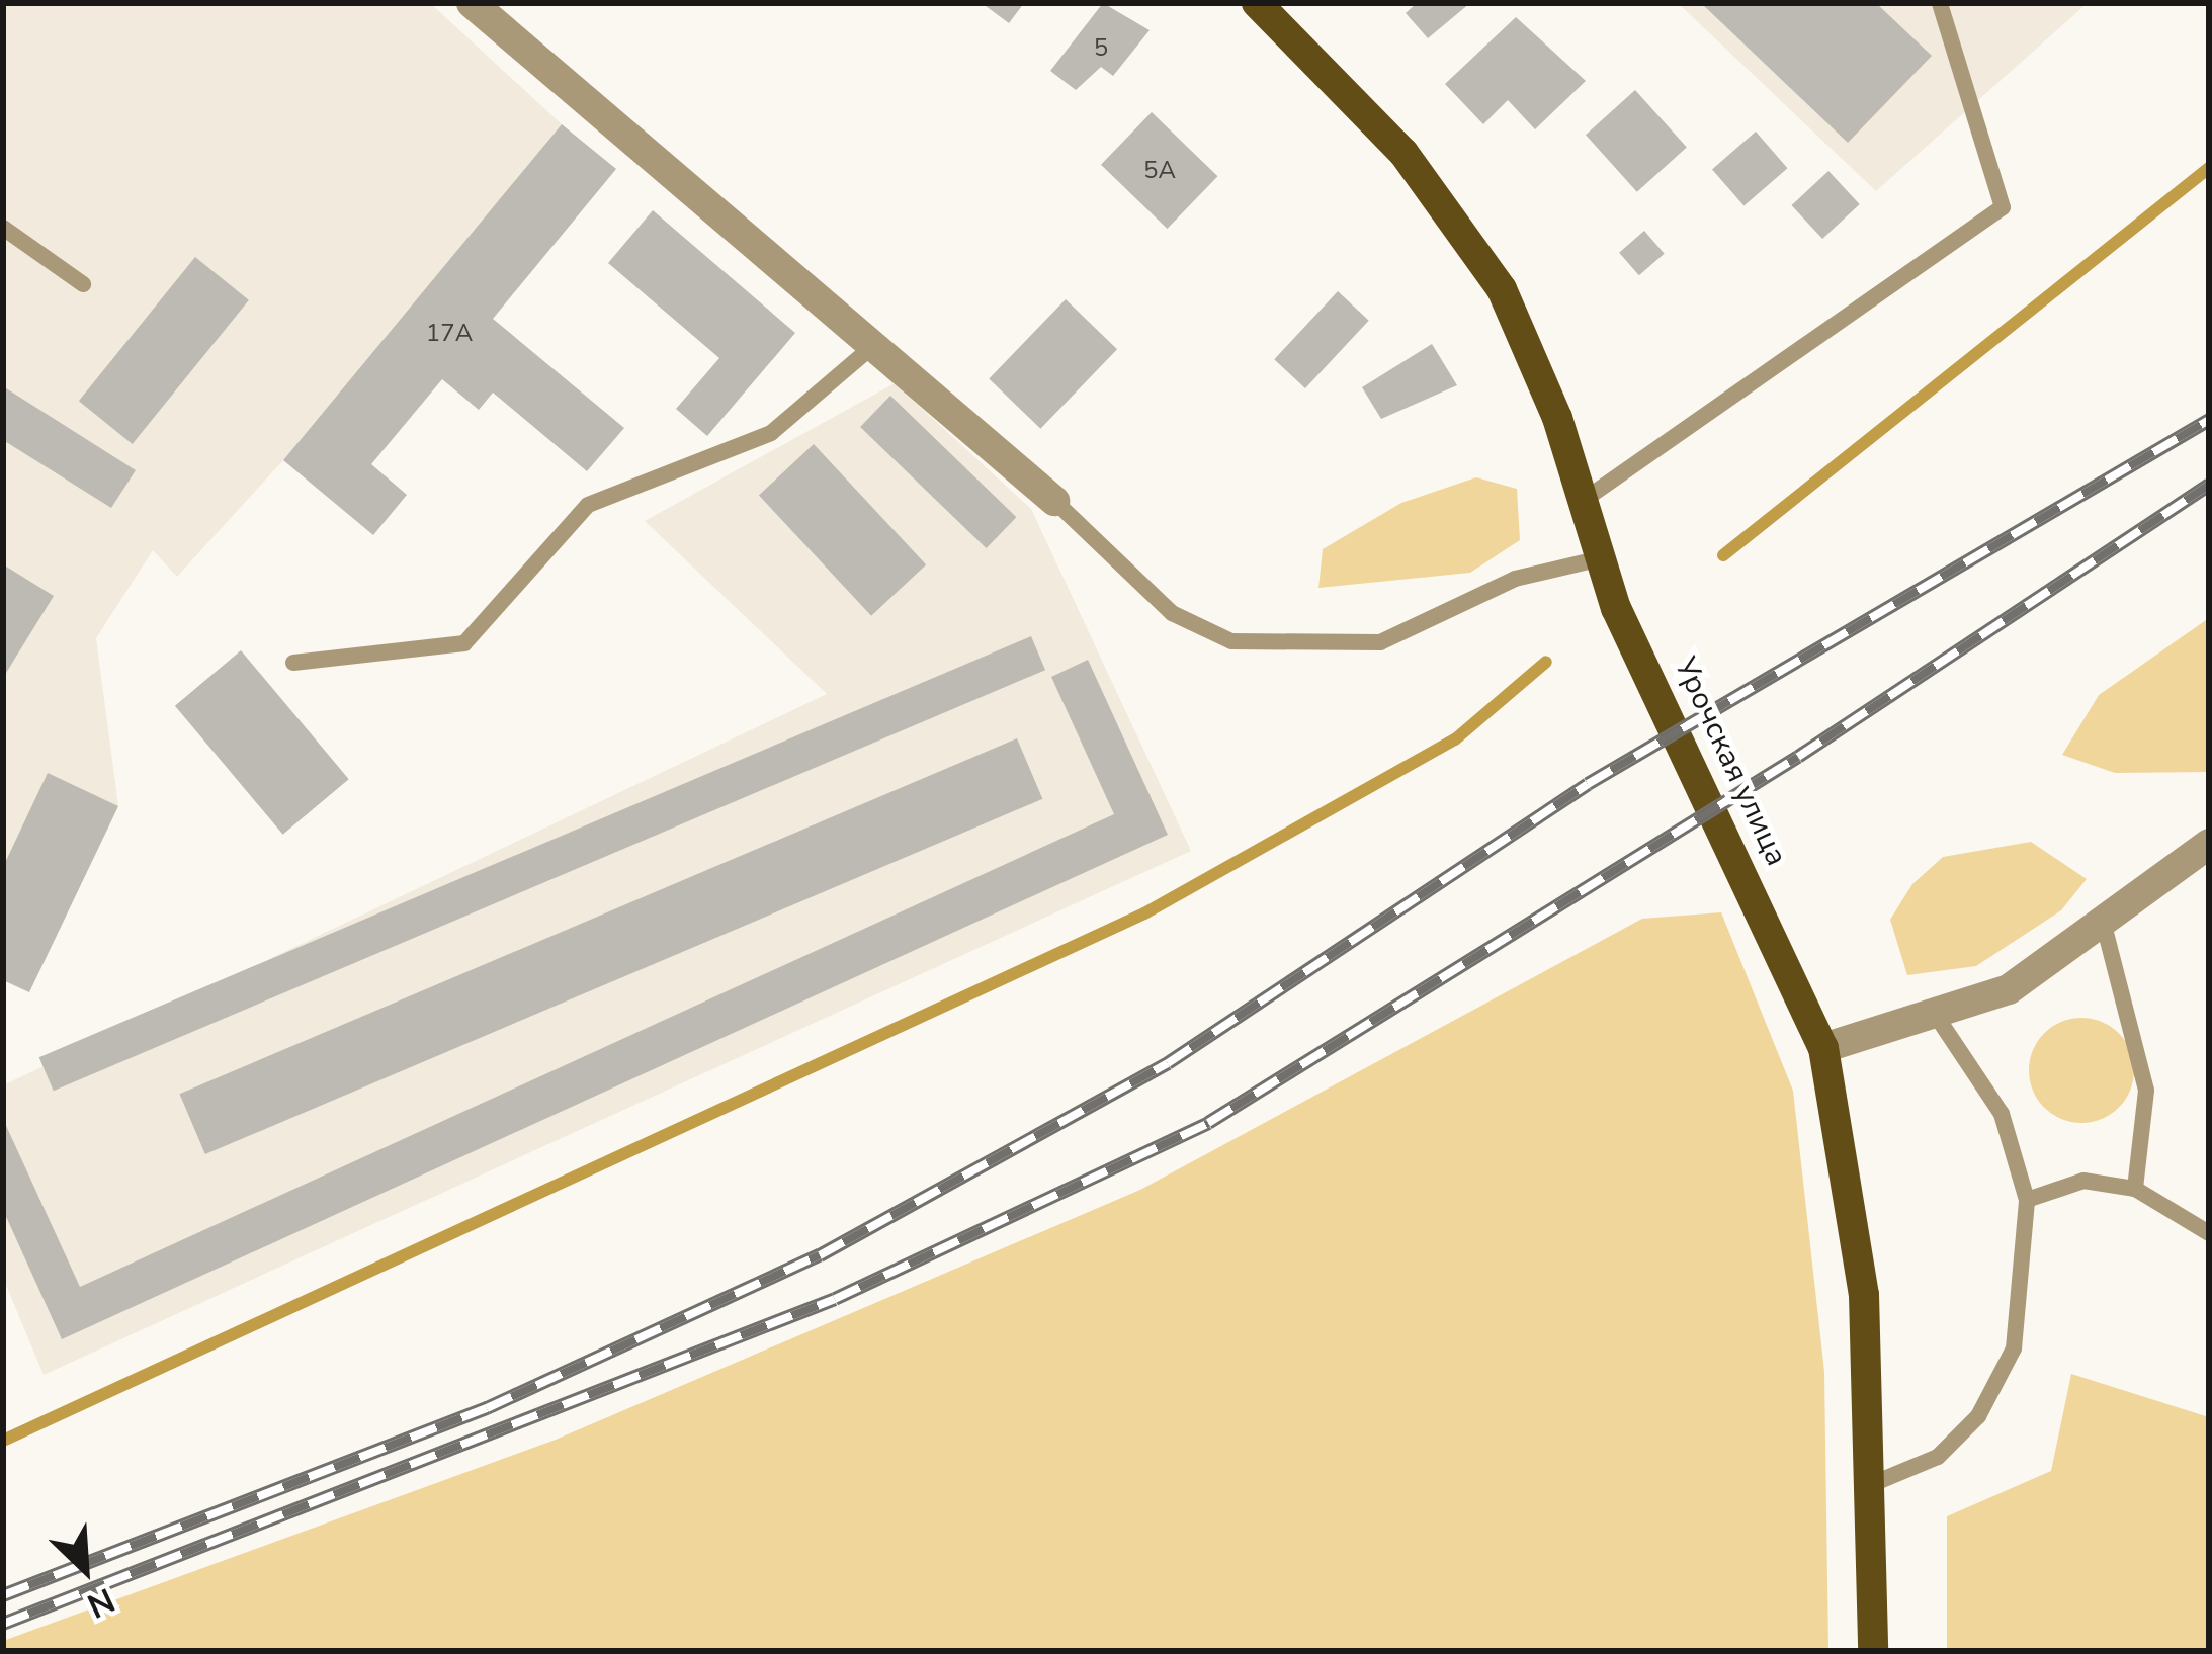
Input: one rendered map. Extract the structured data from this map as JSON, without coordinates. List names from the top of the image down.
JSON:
{
  "streets": {
    "main road": ["Урочская улица"]
  },
  "house_numbers": ["5", "5А", "17А"],
  "north": "bottom right"
}
